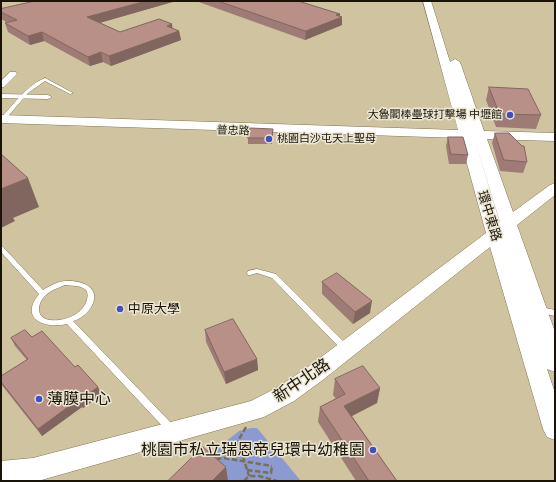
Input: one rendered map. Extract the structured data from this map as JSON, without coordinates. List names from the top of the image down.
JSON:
{
  "streets": {
    "street": ["普忠路", "環中東路", "新中北路"]
  },
  "crossings": [
    ["普忠路", "環中東路"],
    ["環中東路", "新中北路"]
  ],
  "places": [
    "大魯閣棒壘球打擊場 中壢館",
    "桃園白沙屯天上聖母",
    "中原大學",
    "薄膜中心",
    "桃園市私立瑞恩帝兒環中幼稚園"
  ]
}
